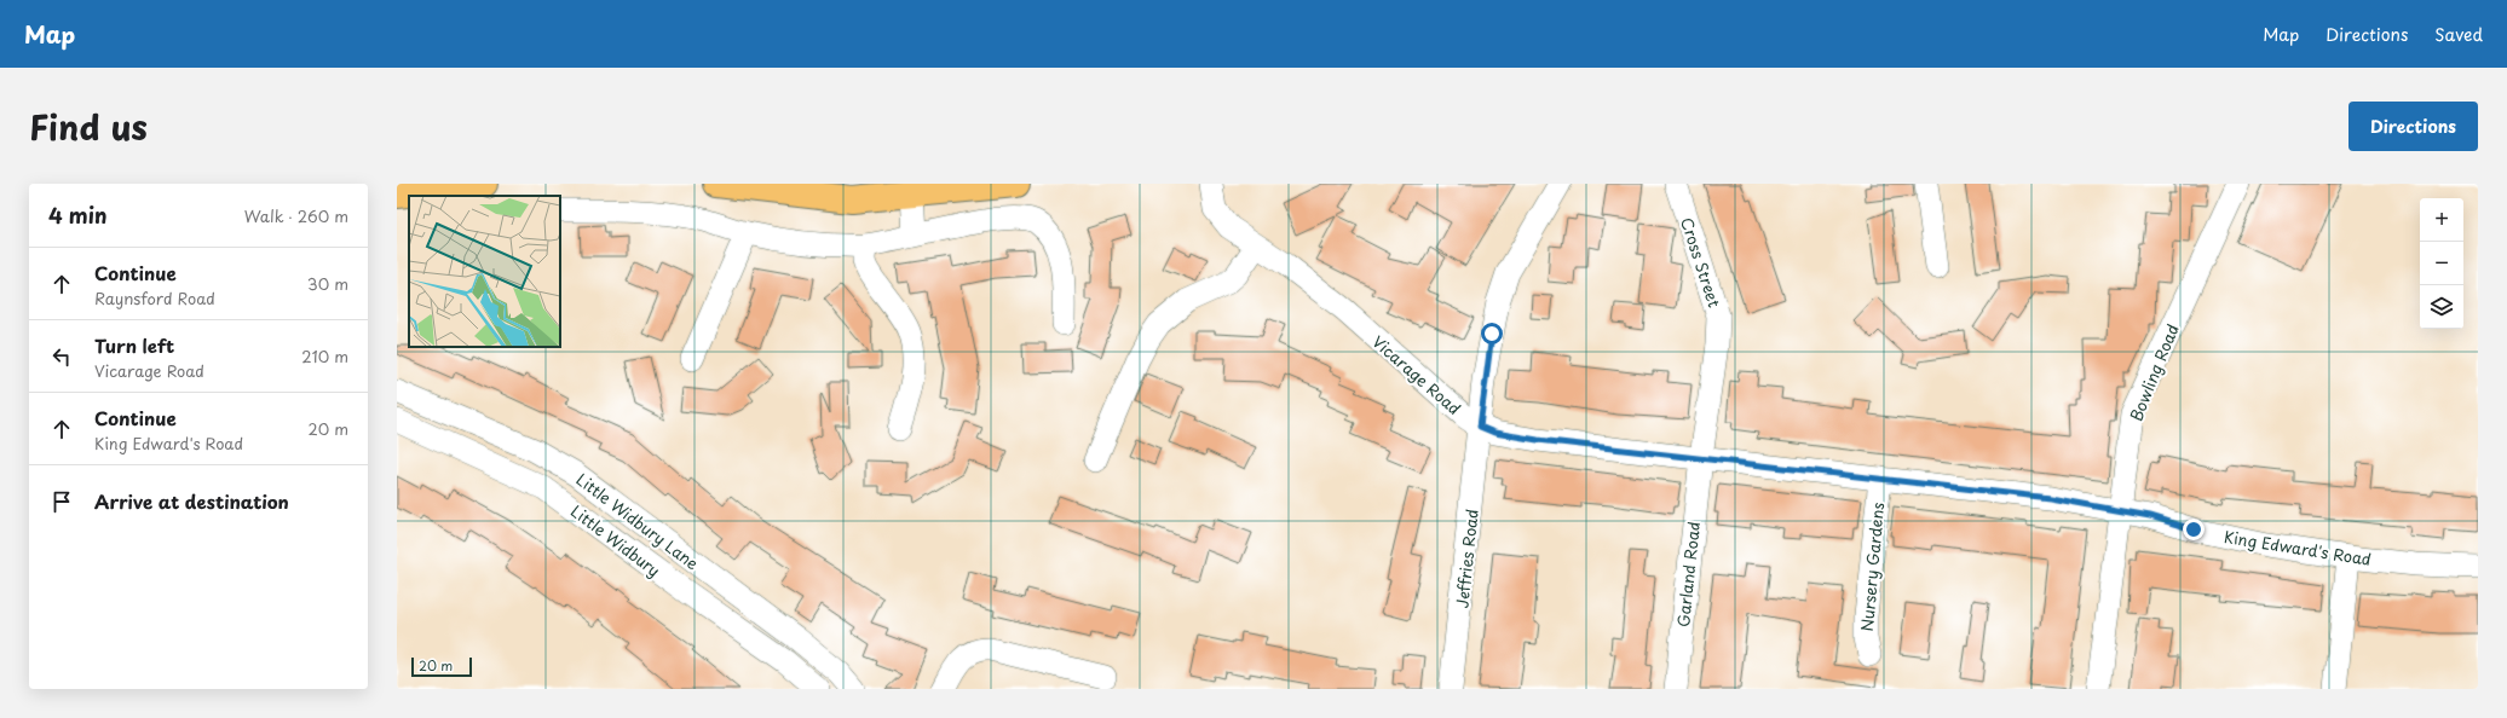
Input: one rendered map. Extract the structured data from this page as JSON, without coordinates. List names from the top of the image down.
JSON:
{
  "streets": {
    "street": [
      "Cross Street",
      "Bowling Road",
      "Vicarage Road",
      "Little Widbury Lane",
      "Little Widbury",
      "King Edward's Road",
      "Jeffries Road",
      "Nursery Gardens",
      "Garland Road"
    ]
  },
  "crossings": [
    ["Cross Street", "Vicarage Road"],
    ["Cross Street", "Garland Road"],
    ["Bowling Road", "Vicarage Road"],
    ["Bowling Road", "King Edward's Road"],
    ["Vicarage Road", "King Edward's Road"],
    ["Vicarage Road", "Jeffries Road"],
    ["Vicarage Road", "Nursery Gardens"],
    ["Vicarage Road", "Garland Road"]
  ],
  "scale_bar": "20 m",
  "page": {
    "header": "Map",
    "nav": ["Map", "Directions", "Saved"],
    "title": "Find us",
    "buttons": "Directions",
    "heading": ["4 min", "Walk · 260 m"],
    "map_buttons": ["+", "−"],
    "list": [
      ["Continue", "Raynsford Road", "30 m"],
      ["Turn left", "Vicarage Road", "210 m"],
      ["Continue", "King Edward's Road", "20 m"],
      "Arrive at destination"
    ],
    "scale": "20 m"
  }
}
